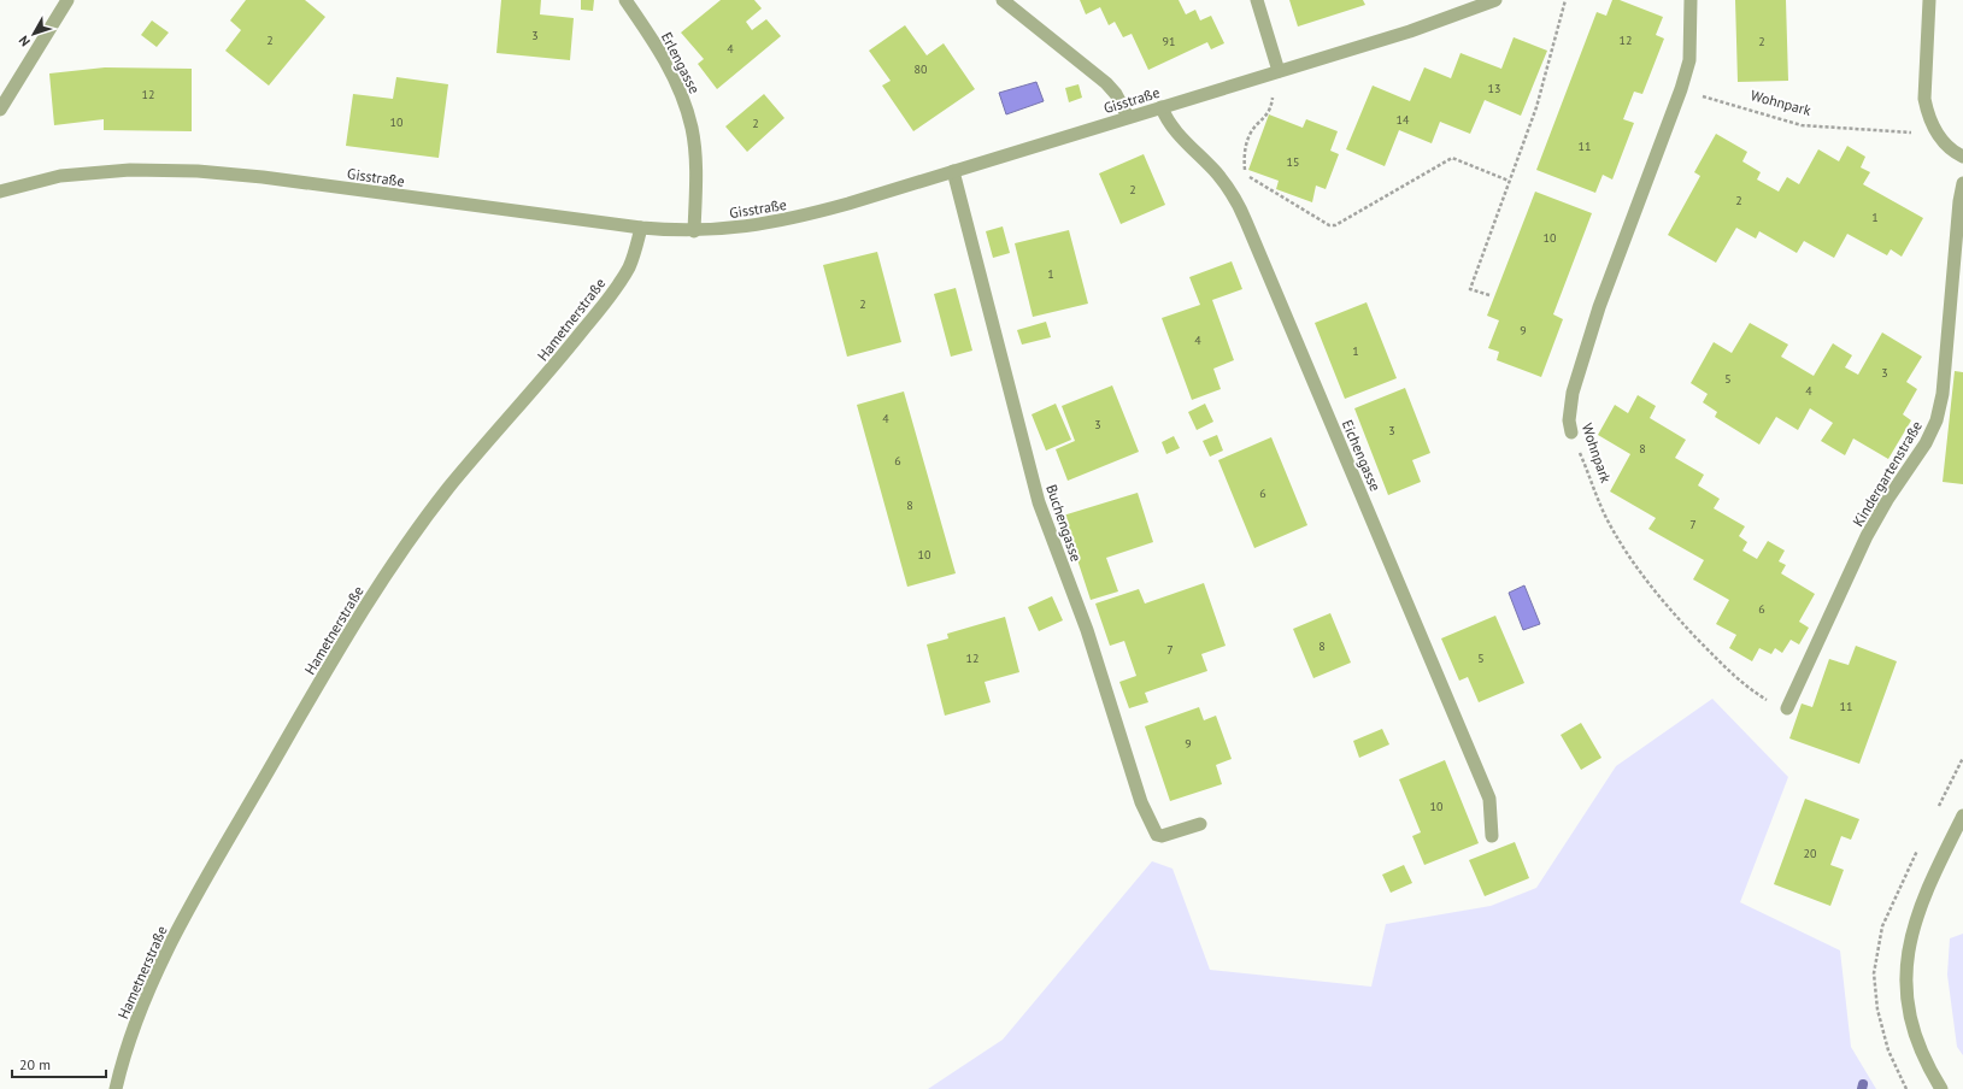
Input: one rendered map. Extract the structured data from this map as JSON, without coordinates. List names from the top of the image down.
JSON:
{
  "streets": {
    "street": [
      "Erlengasse",
      "Gisstraße",
      "Wohnpark",
      "Hametnerstraße",
      "Eichengasse",
      "Kindergartenstraße",
      "Buchengasse"
    ]
  },
  "crossings": [
    ["Erlengasse", "Gisstraße"],
    ["Gisstraße", "Hametnerstraße"],
    ["Gisstraße", "Eichengasse"],
    ["Gisstraße", "Buchengasse"],
    ["Wohnpark", "Kindergartenstraße"]
  ],
  "house_numbers": [
    "3",
    "2",
    "12",
    "91",
    "2",
    "4",
    "80",
    "13",
    "12",
    "14",
    "10",
    "2",
    "11",
    "15",
    "2",
    "2",
    "1",
    "10",
    "1",
    "2",
    "9",
    "4",
    "1",
    "3",
    "5",
    "4",
    "4",
    "3",
    "3",
    "8",
    "6",
    "6",
    "8",
    "7",
    "10",
    "6",
    "8",
    "7",
    "12",
    "5",
    "11",
    "9",
    "10",
    "20"
  ],
  "scale_bar": "20 m",
  "north": "bottom left"
}
